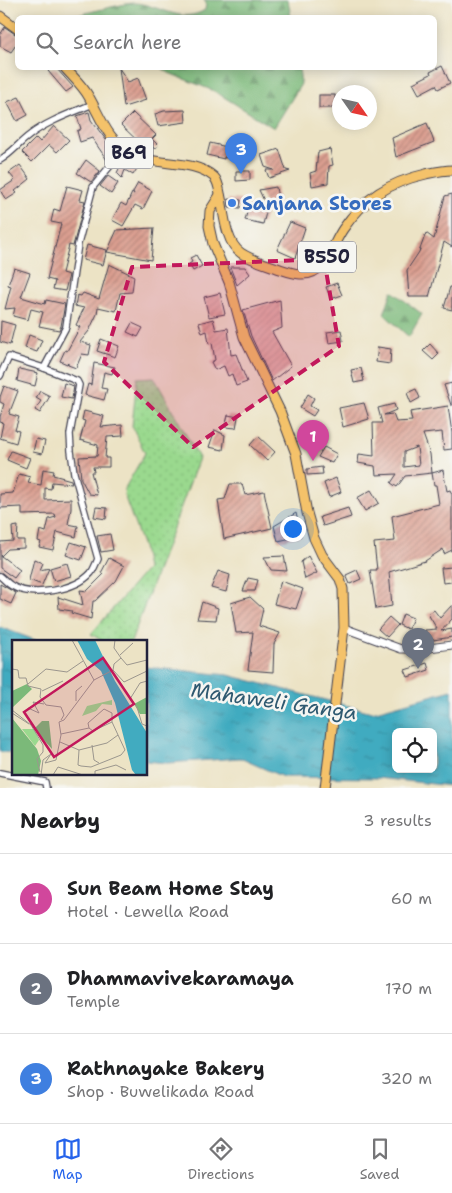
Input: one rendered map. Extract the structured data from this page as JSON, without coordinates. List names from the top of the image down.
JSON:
{
  "streets": {
    "main road": ["B69", "B550"]
  },
  "crossings": [
    ["B69", "B550"]
  ],
  "water": ["Mahaweli Ganga"],
  "places": ["Sanjana Stores"],
  "north": "bottom right",
  "page": {
    "search": "Search here",
    "pins": ["3", "1", "2"],
    "heading": ["Nearby", "3 results"],
    "list": [
      {
        "mark": "1",
        "name": "Sun Beam Home Stay",
        "note": "Hotel · Lewella Road",
        "value": "60 m"
      },
      {
        "mark": "2",
        "name": "Dhammavivekaramaya",
        "note": "Temple",
        "value": "170 m"
      },
      {
        "mark": "3",
        "name": "Rathnayake Bakery",
        "note": "Shop · Buwelikada Road",
        "value": "320 m"
      }
    ],
    "nav": ["Map", "Directions", "Saved"]
  }
}
